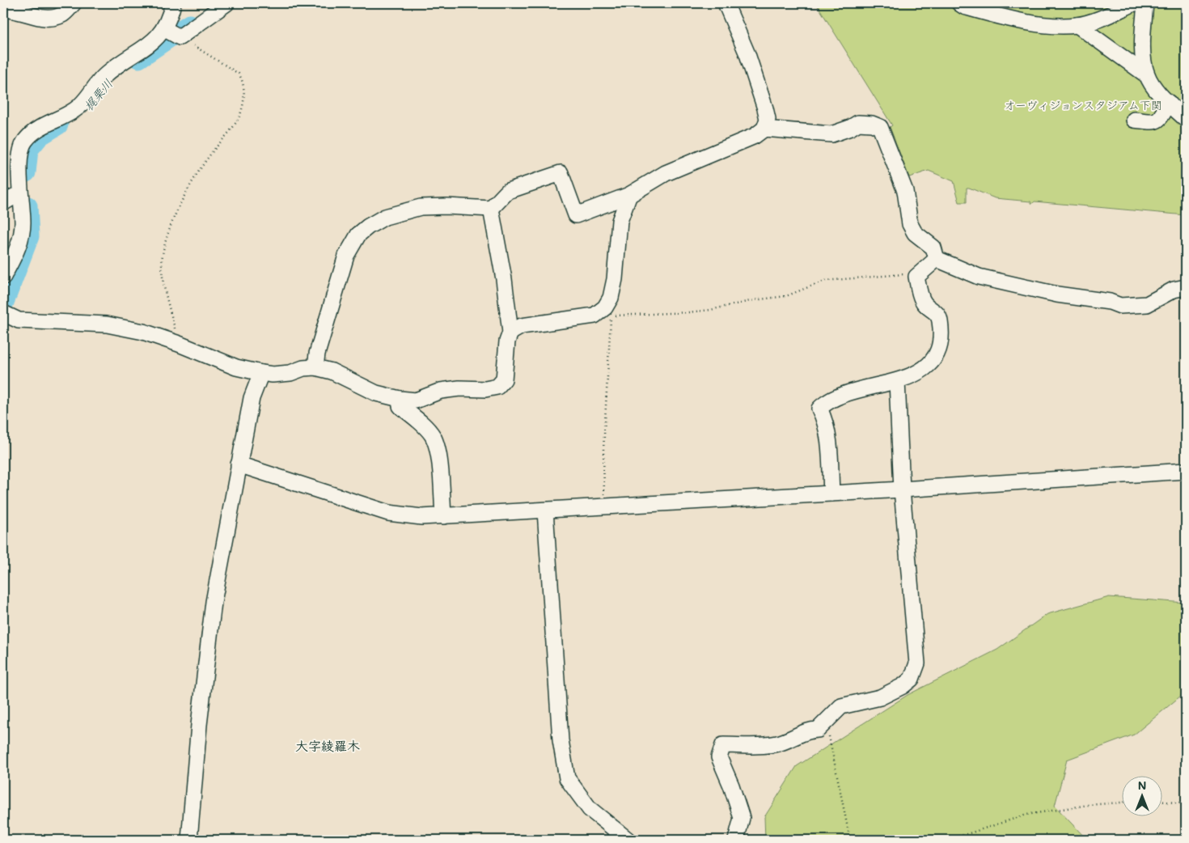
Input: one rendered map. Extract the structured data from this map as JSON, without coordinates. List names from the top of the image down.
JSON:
{
  "districts": ["大字綾羅木"],
  "water": ["梶栗川"],
  "parks": ["オーヴィジョンスタジアム下関"],
  "north": "top"
}
